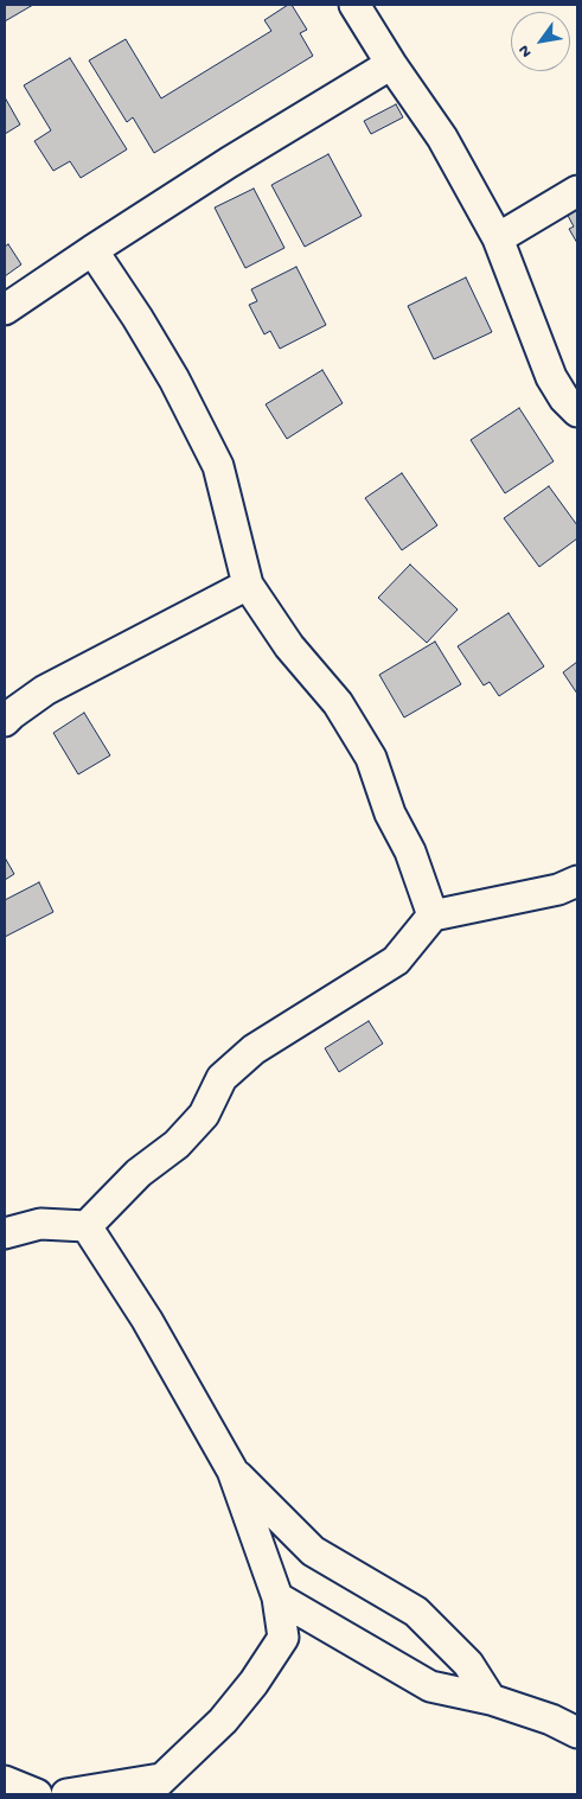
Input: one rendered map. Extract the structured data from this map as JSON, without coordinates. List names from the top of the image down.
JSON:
{
  "north": "bottom left"
}
